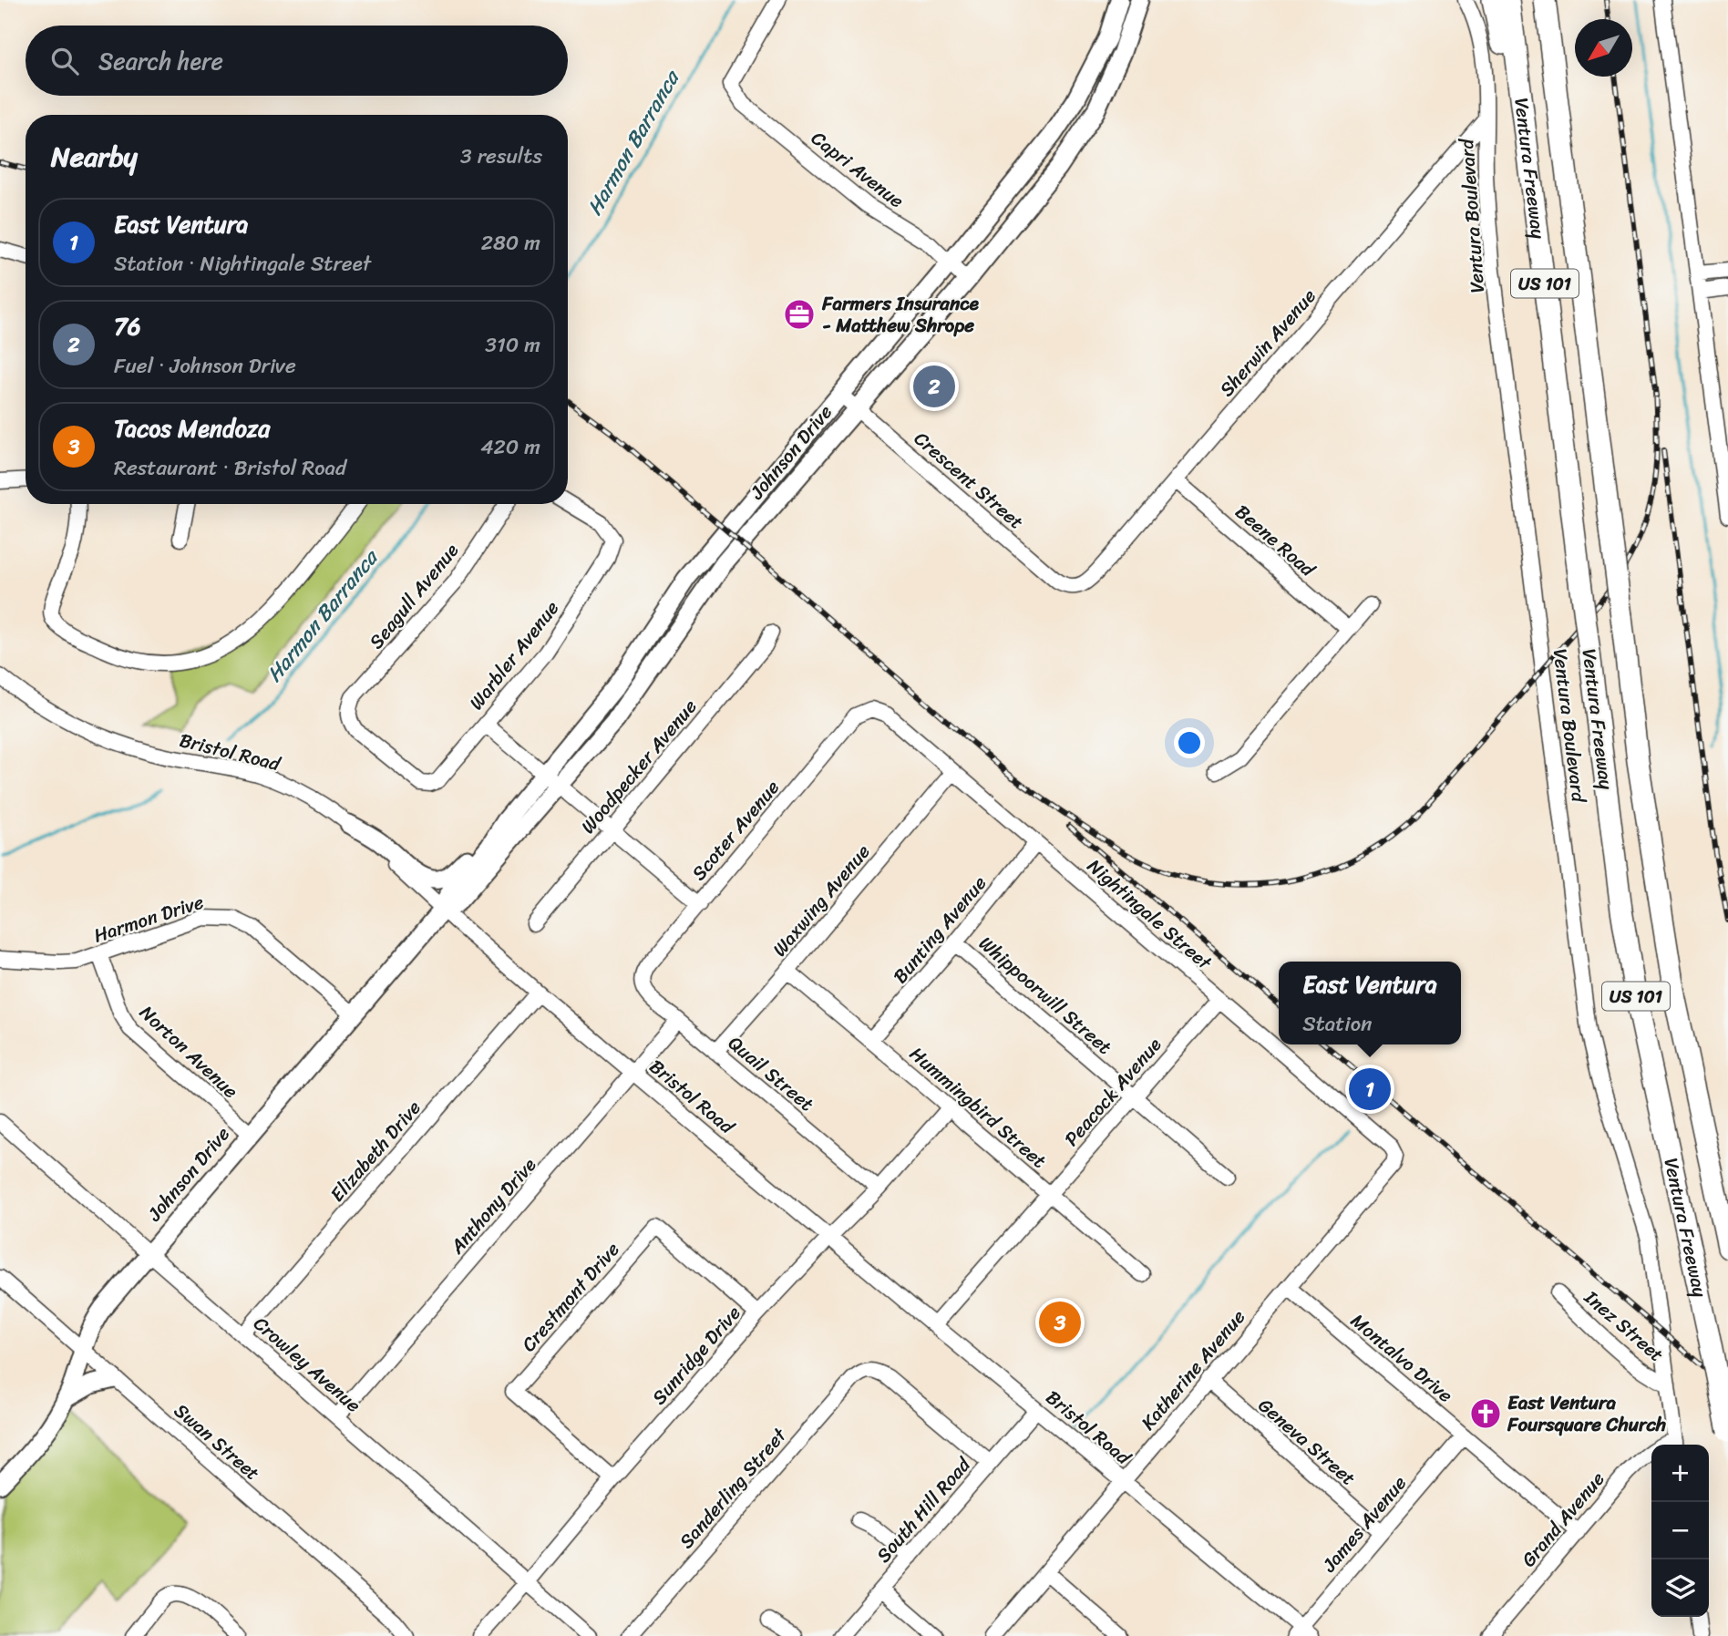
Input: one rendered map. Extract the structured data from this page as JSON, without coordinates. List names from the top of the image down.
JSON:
{
  "streets": {
    "highway": ["Ventura Freeway", "US 101"],
    "main road": ["Johnson Drive"],
    "street": [
      "Capri Avenue",
      "Ventura Boulevard",
      "Sherwin Avenue",
      "Crescent Street",
      "Beene Road",
      "Seagull Avenue",
      "Warbler Avenue",
      "Bristol Road",
      "Woodpecker Avenue",
      "Scoter Avenue",
      "Waxwing Avenue",
      "Nightingale Street",
      "Harmon Drive",
      "Bunting Avenue",
      "Whippoorwill Street",
      "Norton Avenue",
      "Quail Street",
      "Peacock Avenue",
      "Hummingbird Street",
      "Elizabeth Drive",
      "Anthony Drive",
      "Crestmont Drive",
      "Inez Street",
      "Sunridge Drive",
      "Montalvo Drive",
      "Crowley Avenue",
      "Katherine Avenue",
      "Swan Street",
      "Geneva Street",
      "Sanderling Street",
      "South Hill Road",
      "Grand Avenue",
      "James Avenue"
    ]
  },
  "crossings": [
    ["Capri Avenue", "Johnson Drive"],
    ["Ventura Boulevard", "Sherwin Avenue"],
    ["Ventura Boulevard", "Inez Street"],
    ["Sherwin Avenue", "Crescent Street"],
    ["Sherwin Avenue", "Beene Road"],
    ["Johnson Drive", "Crescent Street"],
    ["Johnson Drive", "Bristol Road"],
    ["Johnson Drive", "Harmon Drive"],
    ["Johnson Drive", "Norton Avenue"],
    ["Johnson Drive", "Crowley Avenue"],
    ["Johnson Drive", "Swan Street"],
    ["Seagull Avenue", "Warbler Avenue"],
    ["Bristol Road", "Peacock Avenue"],
    ["Bristol Road", "Elizabeth Drive"],
    ["Bristol Road", "Anthony Drive"],
    ["Bristol Road", "Sunridge Drive"],
    ["Bristol Road", "Katherine Avenue"],
    ["Bristol Road", "South Hill Road"],
    ["Bristol Road", "James Avenue"],
    ["Scoter Avenue", "Nightingale Street"],
    ["Scoter Avenue", "Quail Street"],
    ["Waxwing Avenue", "Nightingale Street"],
    ["Waxwing Avenue", "Quail Street"],
    ["Waxwing Avenue", "Hummingbird Street"],
    ["Nightingale Street", "Bunting Avenue"],
    ["Nightingale Street", "Peacock Avenue"],
    ["Nightingale Street", "Katherine Avenue"],
    ["Harmon Drive", "Norton Avenue"],
    ["Bunting Avenue", "Whippoorwill Street"],
    ["Bunting Avenue", "Hummingbird Street"],
    ["Whippoorwill Street", "Peacock Avenue"],
    ["Quail Street", "Anthony Drive"],
    ["Quail Street", "Sunridge Drive"],
    ["Peacock Avenue", "Hummingbird Street"],
    ["Hummingbird Street", "Sunridge Drive"],
    ["Elizabeth Drive", "Crowley Avenue"],
    ["Anthony Drive", "Crowley Avenue"],
    ["Crestmont Drive", "Sunridge Drive"],
    ["Sunridge Drive", "Crowley Avenue"],
    ["Montalvo Drive", "Katherine Avenue"],
    ["Montalvo Drive", "Grand Avenue"],
    ["Montalvo Drive", "James Avenue"],
    ["Katherine Avenue", "Geneva Street"],
    ["Geneva Street", "James Avenue"],
    ["Sanderling Street", "South Hill Road"]
  ],
  "water": ["Harmon Barranca"],
  "places": {
    "office": ["Farmers Insurance - Matthew Shrope"],
    "church": ["East Ventura Foursquare Church"]
  },
  "north": "bottom left",
  "page": {
    "search": "Search here",
    "heading": ["Nearby", "3 results"],
    "list": [
      {
        "mark": "1",
        "name": "East Ventura",
        "note": "Station · Nightingale Street",
        "value": "280 m"
      },
      {
        "mark": "2",
        "name": "76",
        "note": "Fuel · Johnson Drive",
        "value": "310 m"
      },
      {
        "mark": "3",
        "name": "Tacos Mendoza",
        "note": "Restaurant · Bristol Road",
        "value": "420 m"
      }
    ],
    "pins": ["2", "1", "3"],
    "popup": ["East Ventura", "Station"],
    "map_buttons": ["+", "−"]
  }
}
